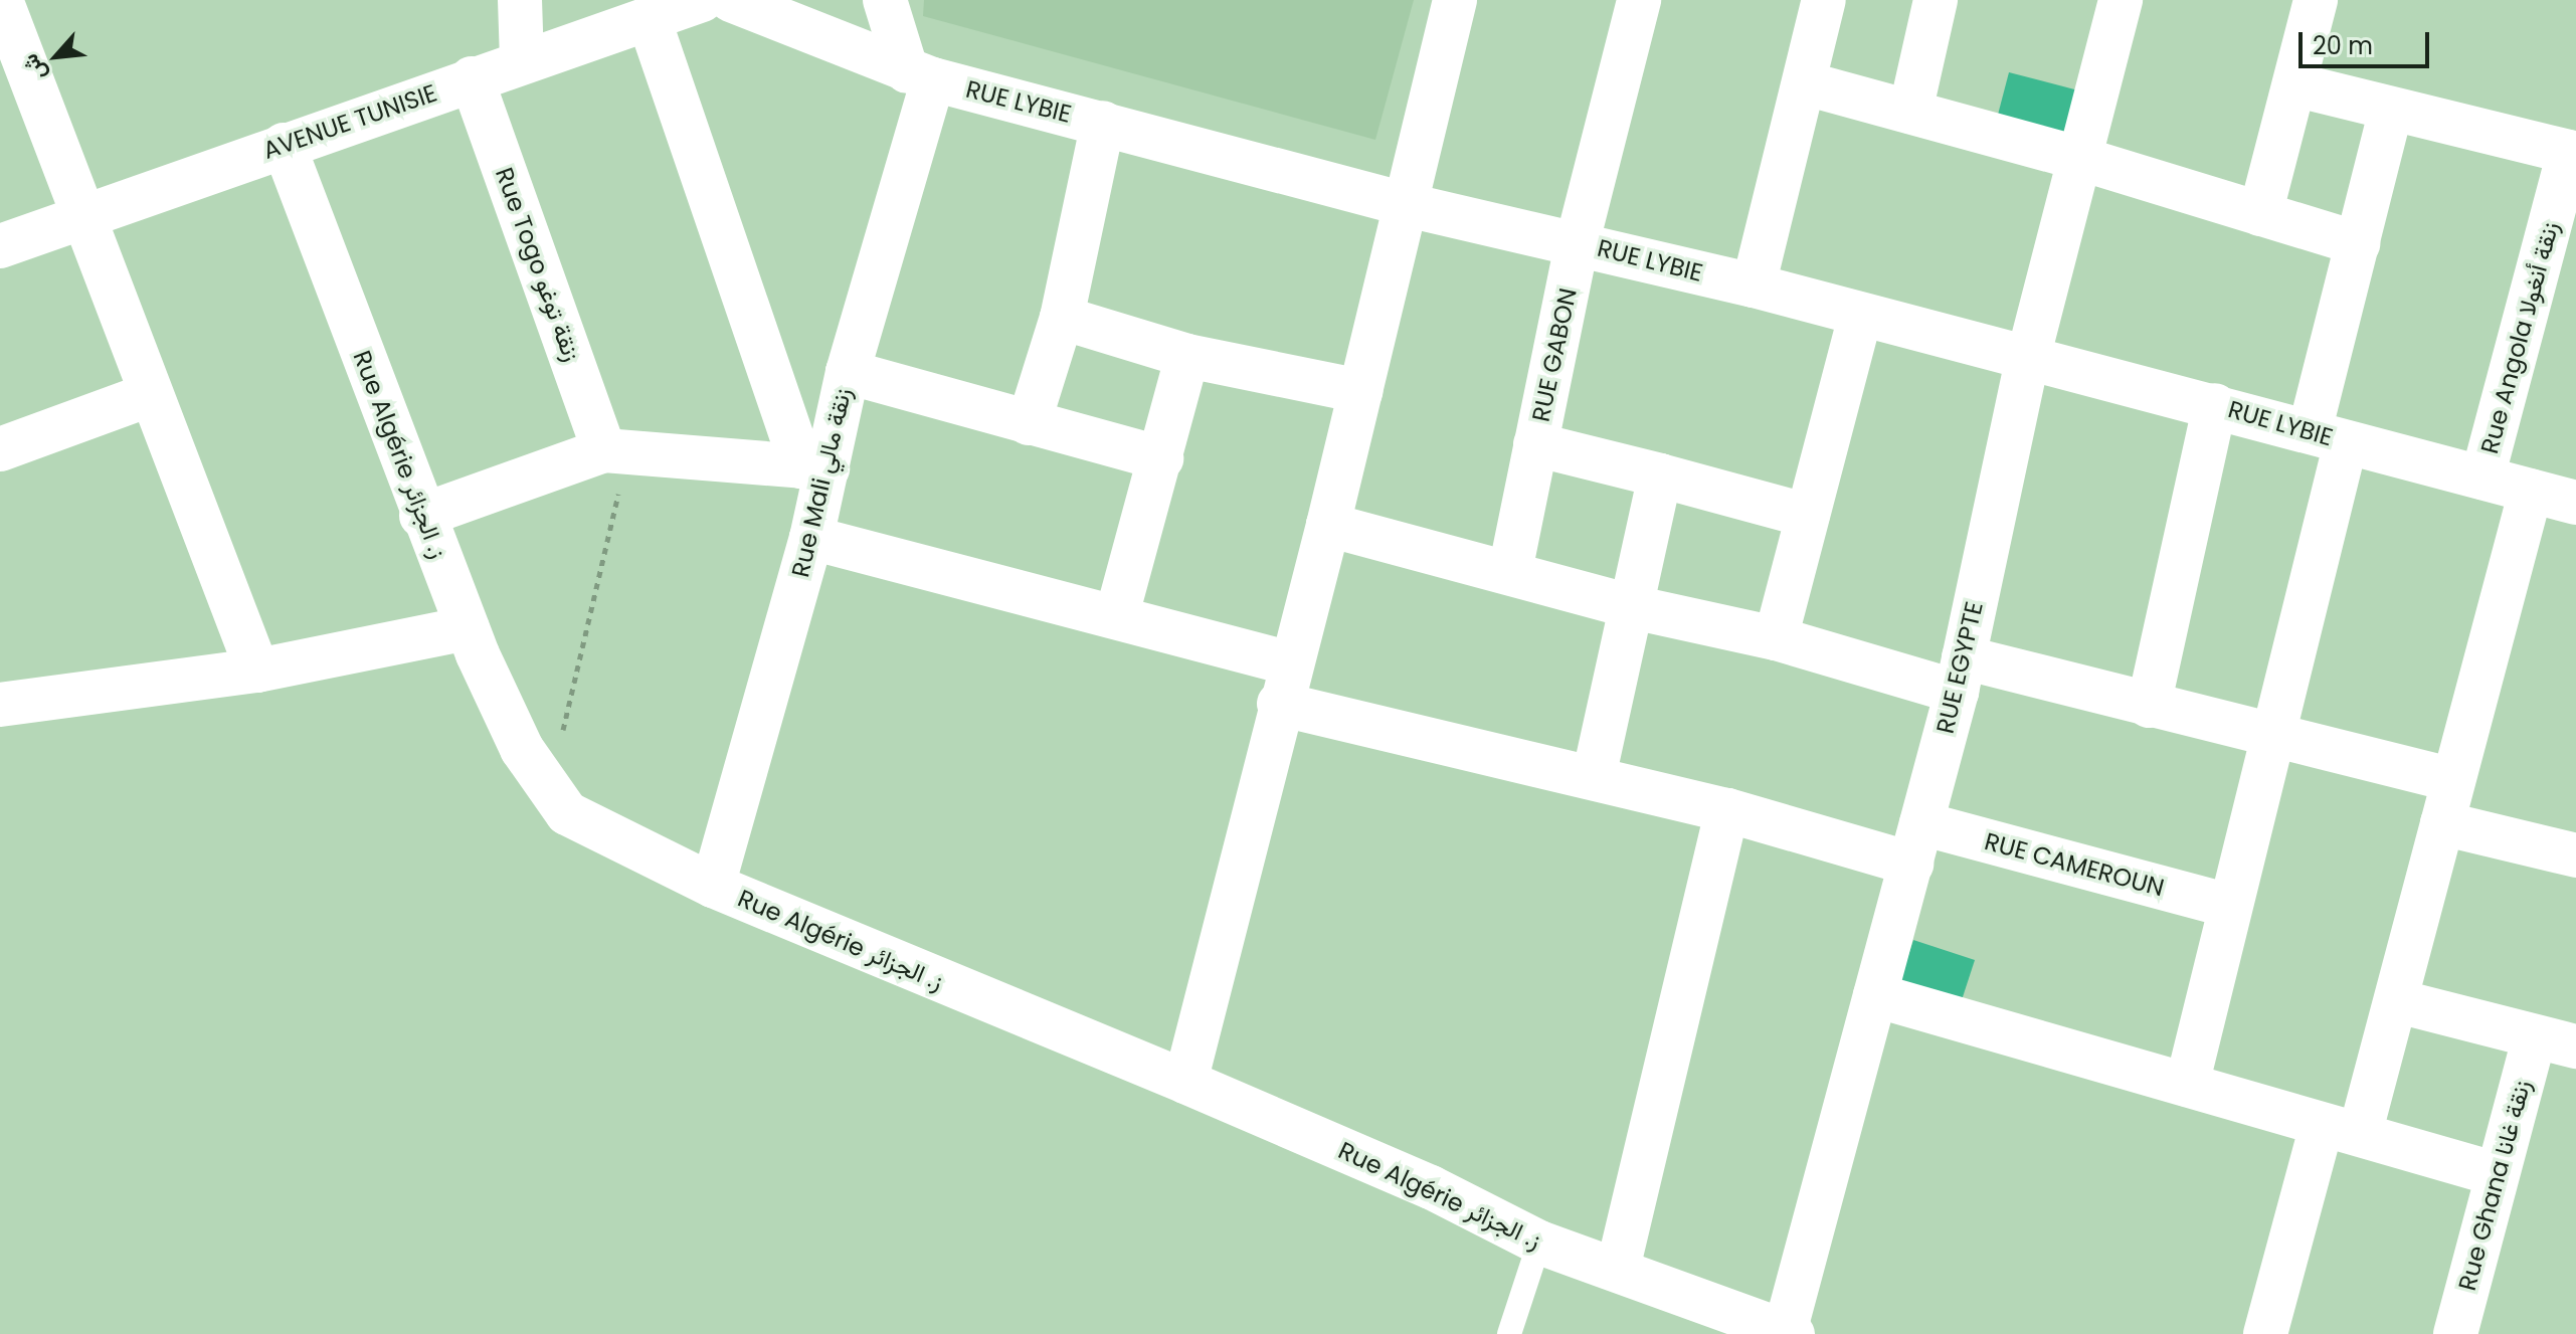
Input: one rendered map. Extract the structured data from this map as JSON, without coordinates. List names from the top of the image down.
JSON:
{
  "streets": {
    "street": [
      "RUE LYBIE",
      "AVENUE TUNISIE",
      "Rue Togo زنقة توغو",
      "Rue Angola زنقة أنغولا",
      "RUE GABON",
      "Rue Algérie ز. الجزائر",
      "Rue Mali زنقة مالي",
      "RUE EGYPTE",
      "RUE CAMEROUN",
      "Rue Ghana زنقة غانا"
    ]
  },
  "crossings": [
    ["RUE LYBIE", "Rue Angola زنقة أنغولا"],
    ["RUE LYBIE", "RUE GABON"],
    ["RUE LYBIE", "Rue Mali زنقة مالي"],
    ["RUE LYBIE", "RUE EGYPTE"],
    ["AVENUE TUNISIE", "Rue Togo زنقة توغو"],
    ["AVENUE TUNISIE", "Rue Algérie ز. الجزائر"],
    ["Rue Algérie ز. الجزائر", "Rue Mali زنقة مالي"],
    ["Rue Algérie ز. الجزائر", "RUE EGYPTE"],
    ["Rue Mali زنقة مالي", "RUE CAMEROUN"],
    ["RUE EGYPTE", "RUE CAMEROUN"]
  ],
  "scale_bar": "20 m",
  "north": "bottom left"
}
